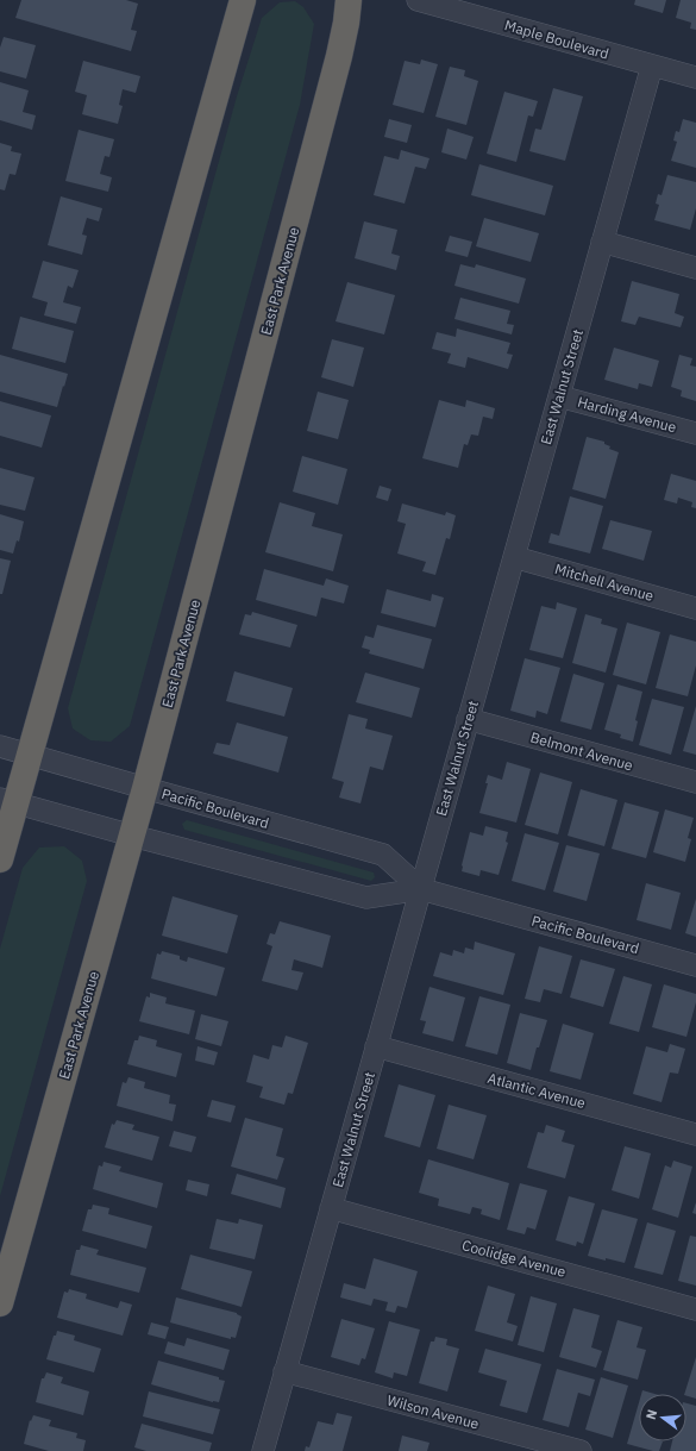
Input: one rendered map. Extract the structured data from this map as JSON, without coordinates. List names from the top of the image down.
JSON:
{
  "streets": {
    "highway": ["East Park Avenue"],
    "street": [
      "Maple Boulevard",
      "East Walnut Street",
      "Harding Avenue",
      "Mitchell Avenue",
      "Belmont Avenue",
      "Pacific Boulevard",
      "Atlantic Avenue",
      "Coolidge Avenue",
      "Wilson Avenue"
    ]
  },
  "crossings": [
    ["Maple Boulevard", "East Walnut Street"],
    ["East Park Avenue", "Pacific Boulevard"],
    ["East Walnut Street", "Harding Avenue"],
    ["East Walnut Street", "Mitchell Avenue"],
    ["East Walnut Street", "Belmont Avenue"],
    ["East Walnut Street", "Pacific Boulevard"],
    ["East Walnut Street", "Atlantic Avenue"],
    ["East Walnut Street", "Coolidge Avenue"],
    ["East Walnut Street", "Wilson Avenue"]
  ],
  "north": "left"
}
